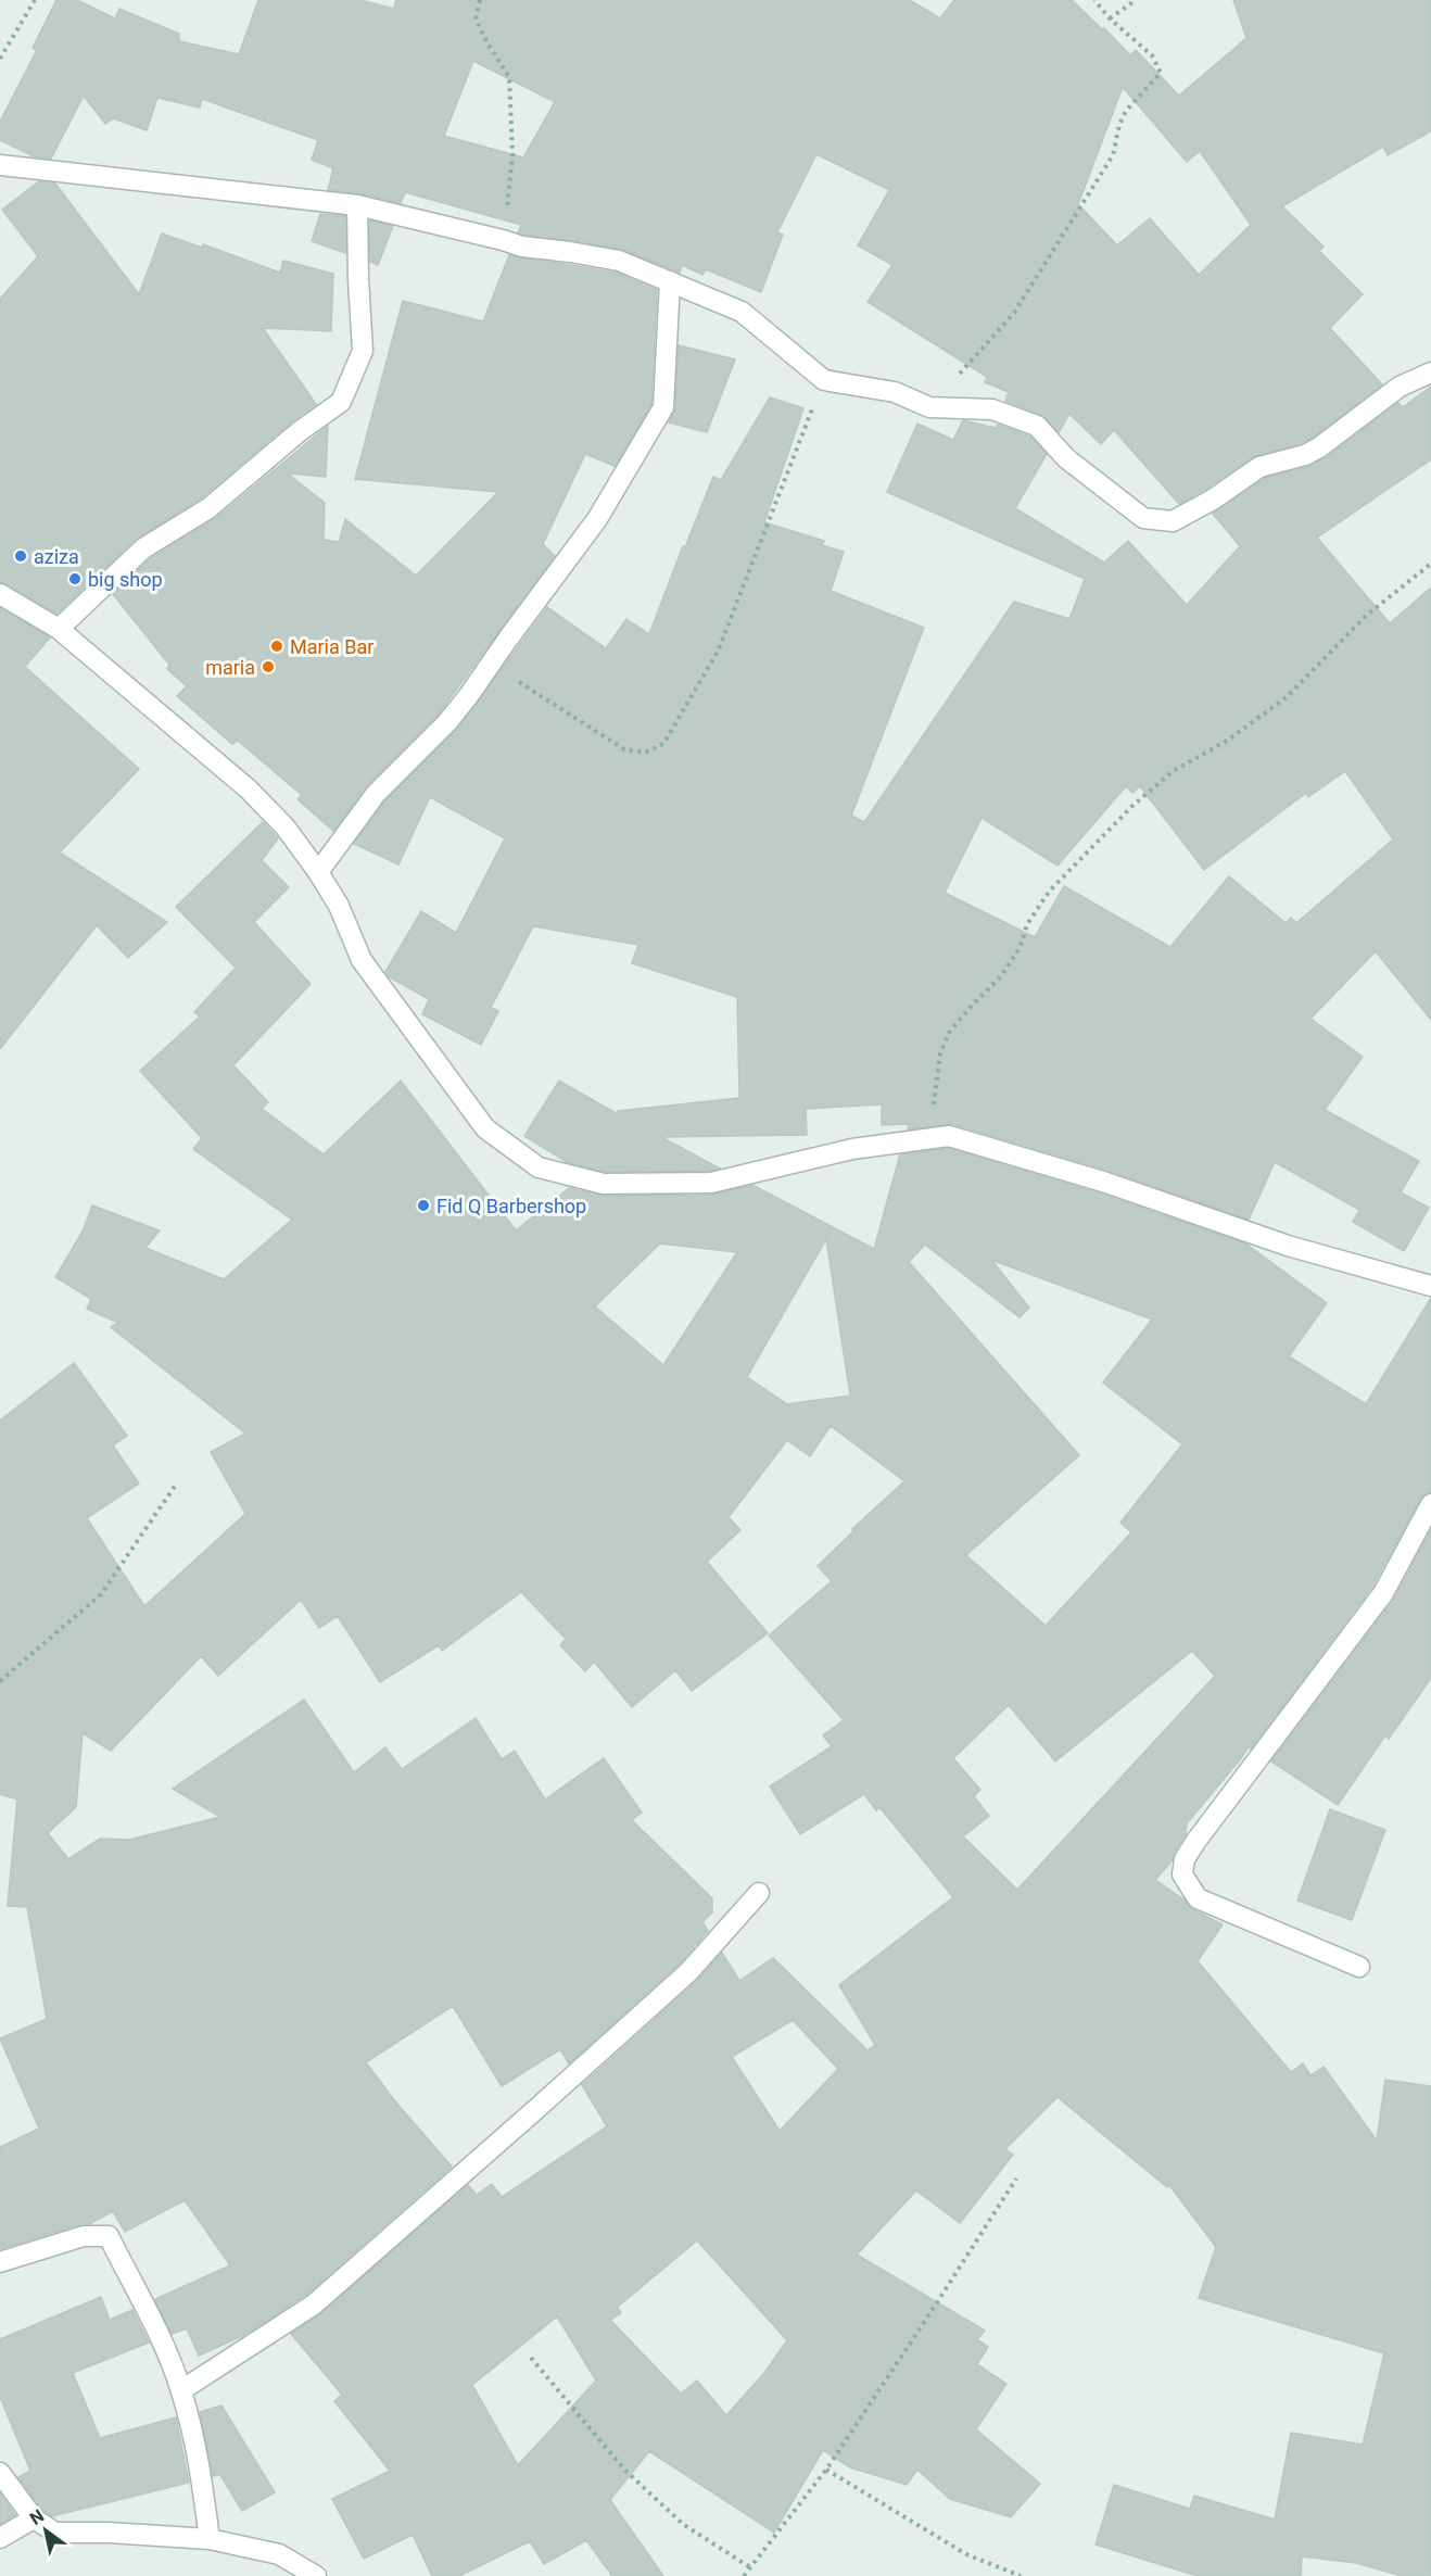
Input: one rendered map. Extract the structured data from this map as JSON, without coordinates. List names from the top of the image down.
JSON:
{
  "places": [
    "aziza",
    "big shop",
    "Maria Bar",
    "maria",
    "Fid Q Barbershop"
  ],
  "north": "top left"
}
